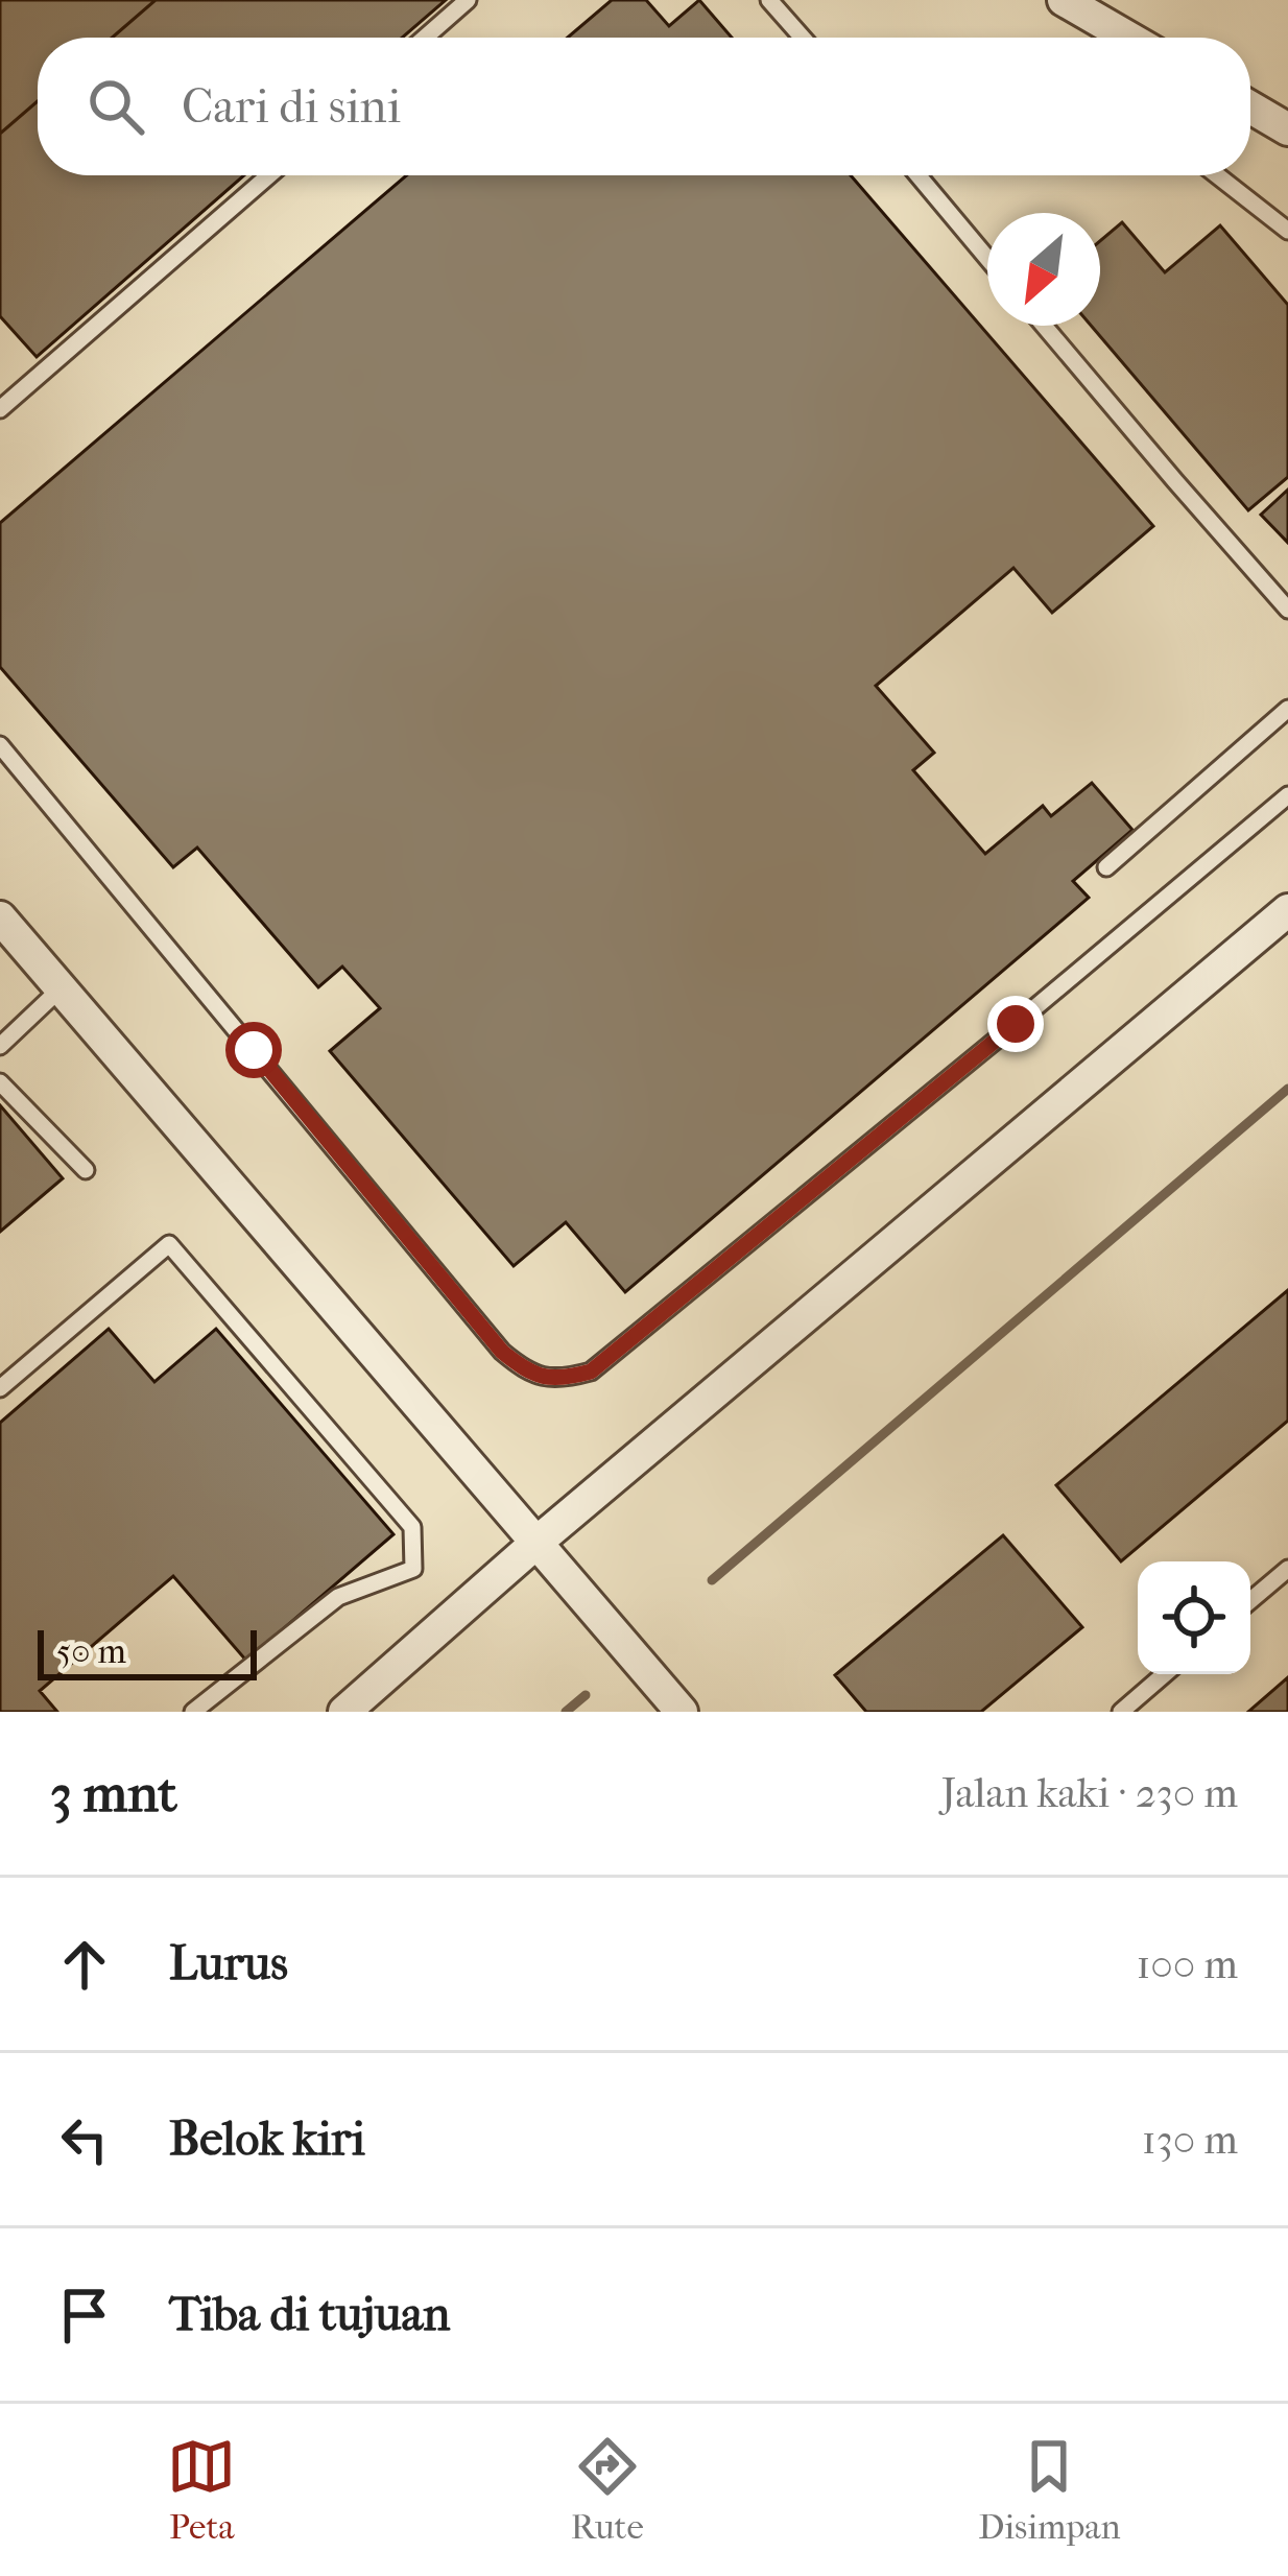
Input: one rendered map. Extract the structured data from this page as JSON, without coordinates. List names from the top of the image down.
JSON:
{
  "scale_bar": "50 m",
  "north": "bottom left",
  "page": {
    "search": "Cari di sini",
    "scale": "50 m",
    "heading": ["3 mnt", "Jalan kaki · 230 m"],
    "list": [
      ["Lurus", "100 m"],
      ["Belok kiri", "130 m"],
      "Tiba di tujuan"
    ],
    "nav": ["Peta", "Rute", "Disimpan"]
  }
}
